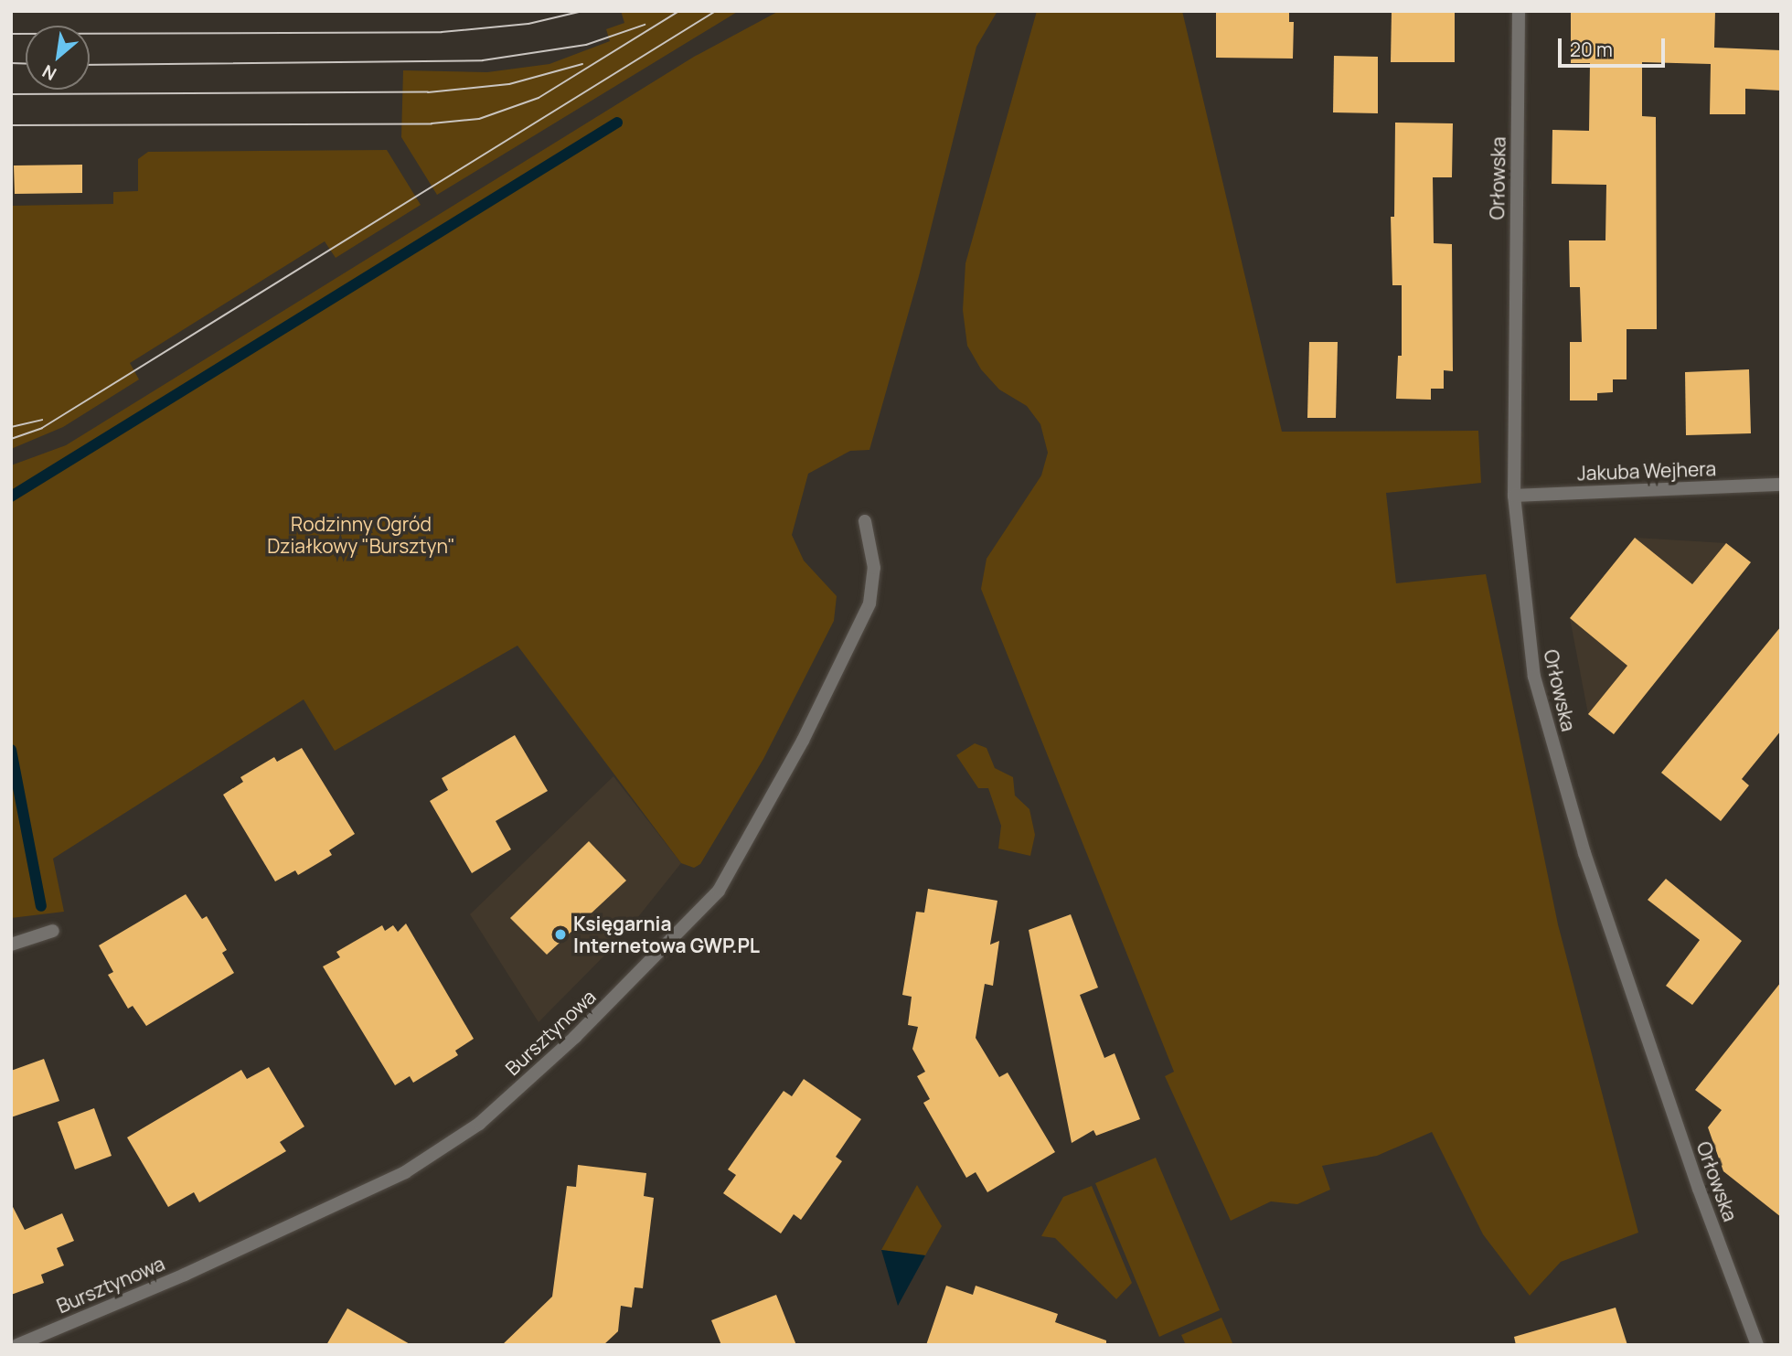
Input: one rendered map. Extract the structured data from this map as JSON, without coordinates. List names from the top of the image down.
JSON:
{
  "streets": {
    "street": ["Orłowska", "Jakuba Wejhera", "Bursztynowa"]
  },
  "crossings": [
    ["Orłowska", "Jakuba Wejhera"]
  ],
  "parks": ["Rodzinny Ogród Działkowy \"Bursztyn\""],
  "places": ["Księgarnia Internetowa GWP.PL"],
  "scale_bar": "20 m",
  "north": "bottom left"
}
